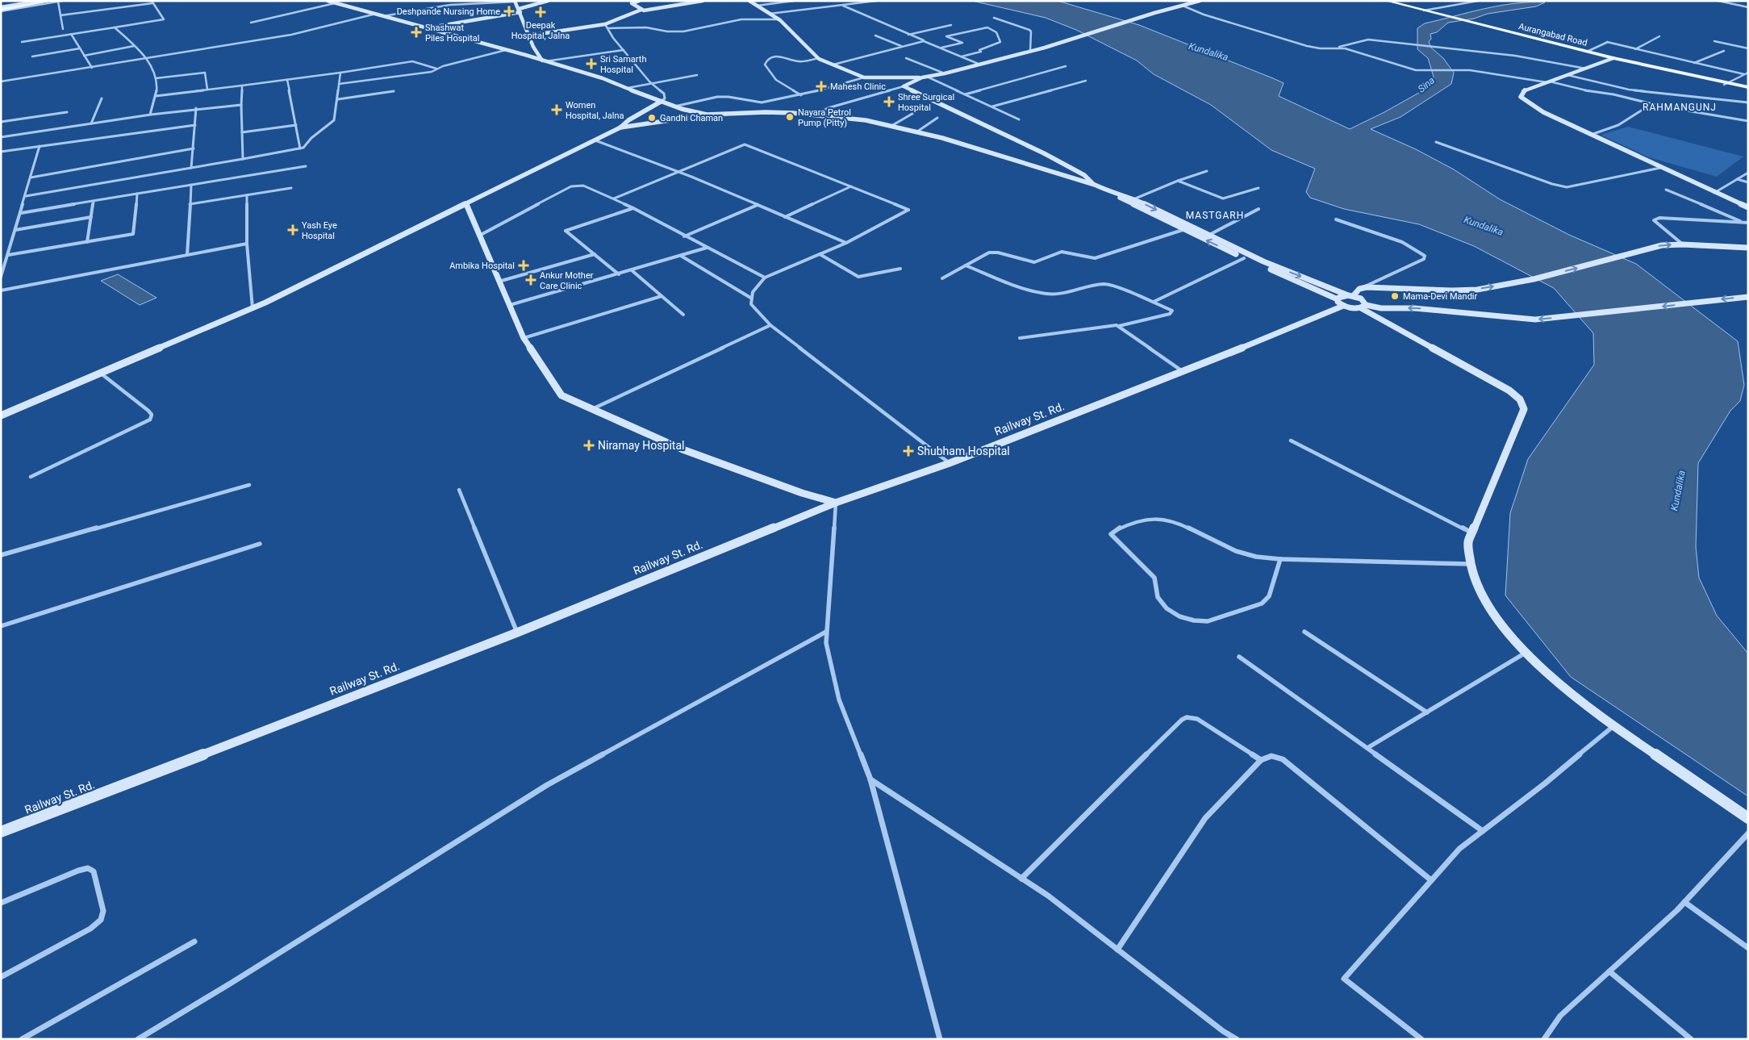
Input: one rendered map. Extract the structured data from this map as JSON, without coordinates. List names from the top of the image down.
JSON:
{
  "streets": {
    "main road": ["Aurangabad Road"],
    "street": ["Railway St. Rd."]
  },
  "districts": ["RAHMANGUNJ", "MASTGARH"],
  "water": ["Kundalika", "Sina"],
  "places": {
    "health": [
      "Deshpande Nursing Home",
      "Deepak Hospital, Jalna",
      "Shashwat Piles Hospital",
      "Sri Samarth Hospital",
      "Mahesh Clinic",
      "Shree Surgical Hospital",
      "Women Hospital, Jalna",
      "Yash Eye Hospital",
      "Ambika Hospital",
      "Ankur Mother Care Clinic",
      "Niramay Hospital",
      "Shubham Hospital"
    ],
    "other": ["Nayara Petrol Pump (Pitty)", "Gandhi Chaman", "Mama-Devi Mandir"]
  }
}
